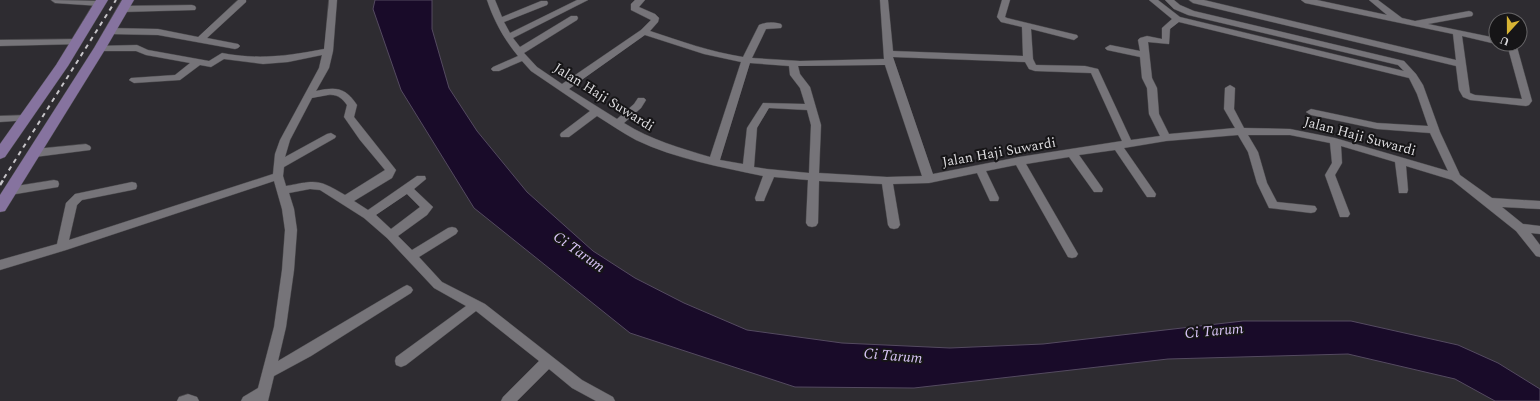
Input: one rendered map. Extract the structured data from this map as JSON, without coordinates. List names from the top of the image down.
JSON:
{
  "streets": {
    "street": ["Jalan Haji Suwardi"]
  },
  "water": ["Ci Tarum"],
  "north": "bottom"
}
